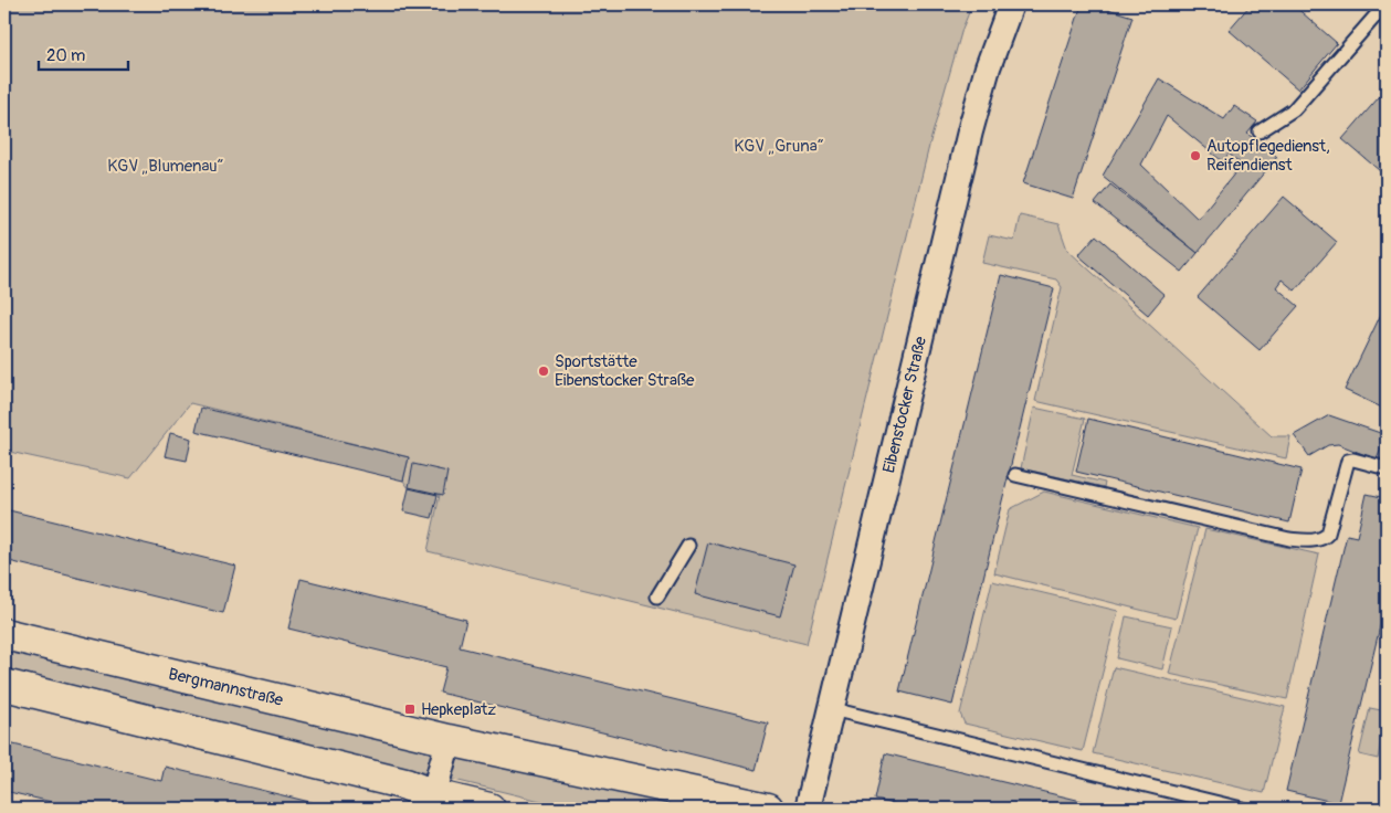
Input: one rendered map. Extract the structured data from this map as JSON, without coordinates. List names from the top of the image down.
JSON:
{
  "streets": {
    "street": ["Eibenstocker Straße", "Bergmannstraße"]
  },
  "parks": ["KGV „Gruna“", "KGV „Blumenau“"],
  "places": {
    "other": ["Autopflegedienst, Reifendienst", "Sportstätte Eibenstocker Straße"],
    "transit": ["Hepkeplatz"]
  },
  "scale_bar": "20 m"
}
